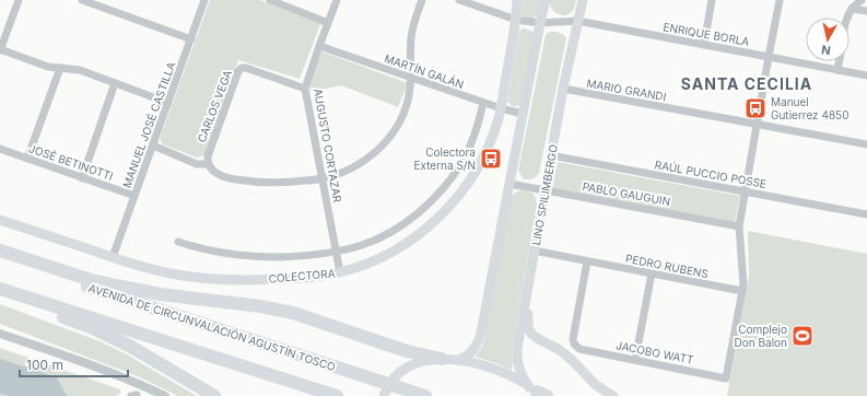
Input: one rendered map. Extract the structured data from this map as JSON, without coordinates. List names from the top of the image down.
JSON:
{
  "streets": {
    "highway": ["AVENIDA DE CIRCUNVALACIÓN AGUSTÍN TOSCO"],
    "main road": ["LINO SPILIMBERGO", "COLECTORA"],
    "street": [
      "ENRIQUE BORLA",
      "MARTÍN GALÁN",
      "MARIO GRANDI",
      "CARLOS VEGA",
      "MANUEL JOSÉ CASTILLA",
      "AUGUSTO CORTAZAR",
      "JOSÉ BETINOTTI",
      "RAÚL PUCCIO POSSE",
      "PABLO GAUGUIN",
      "PEDRO RUBENS",
      "JACOBO WATT"
    ]
  },
  "crossings": [
    ["ENRIQUE BORLA", "LINO SPILIMBERGO"],
    ["ENRIQUE BORLA", "COLECTORA"],
    ["MARTÍN GALÁN", "AUGUSTO CORTAZAR"],
    ["MARTÍN GALÁN", "COLECTORA"],
    ["MARIO GRANDI", "LINO SPILIMBERGO"],
    ["CARLOS VEGA", "AUGUSTO CORTAZAR"],
    ["MANUEL JOSÉ CASTILLA", "JOSÉ BETINOTTI"],
    ["MANUEL JOSÉ CASTILLA", "COLECTORA"],
    ["AUGUSTO CORTAZAR", "COLECTORA"],
    ["RAÚL PUCCIO POSSE", "LINO SPILIMBERGO"],
    ["PABLO GAUGUIN", "LINO SPILIMBERGO"],
    ["LINO SPILIMBERGO", "PEDRO RUBENS"],
    ["PEDRO RUBENS", "JACOBO WATT"]
  ],
  "districts": ["SANTA CECILIA"],
  "places": {
    "bus stop": ["Manuel Gutierrez 4850", "Colectora Externa S/N"],
    "sports": ["Complejo Don Balon"]
  },
  "scale_bar": "100 m",
  "north": "bottom"
}
